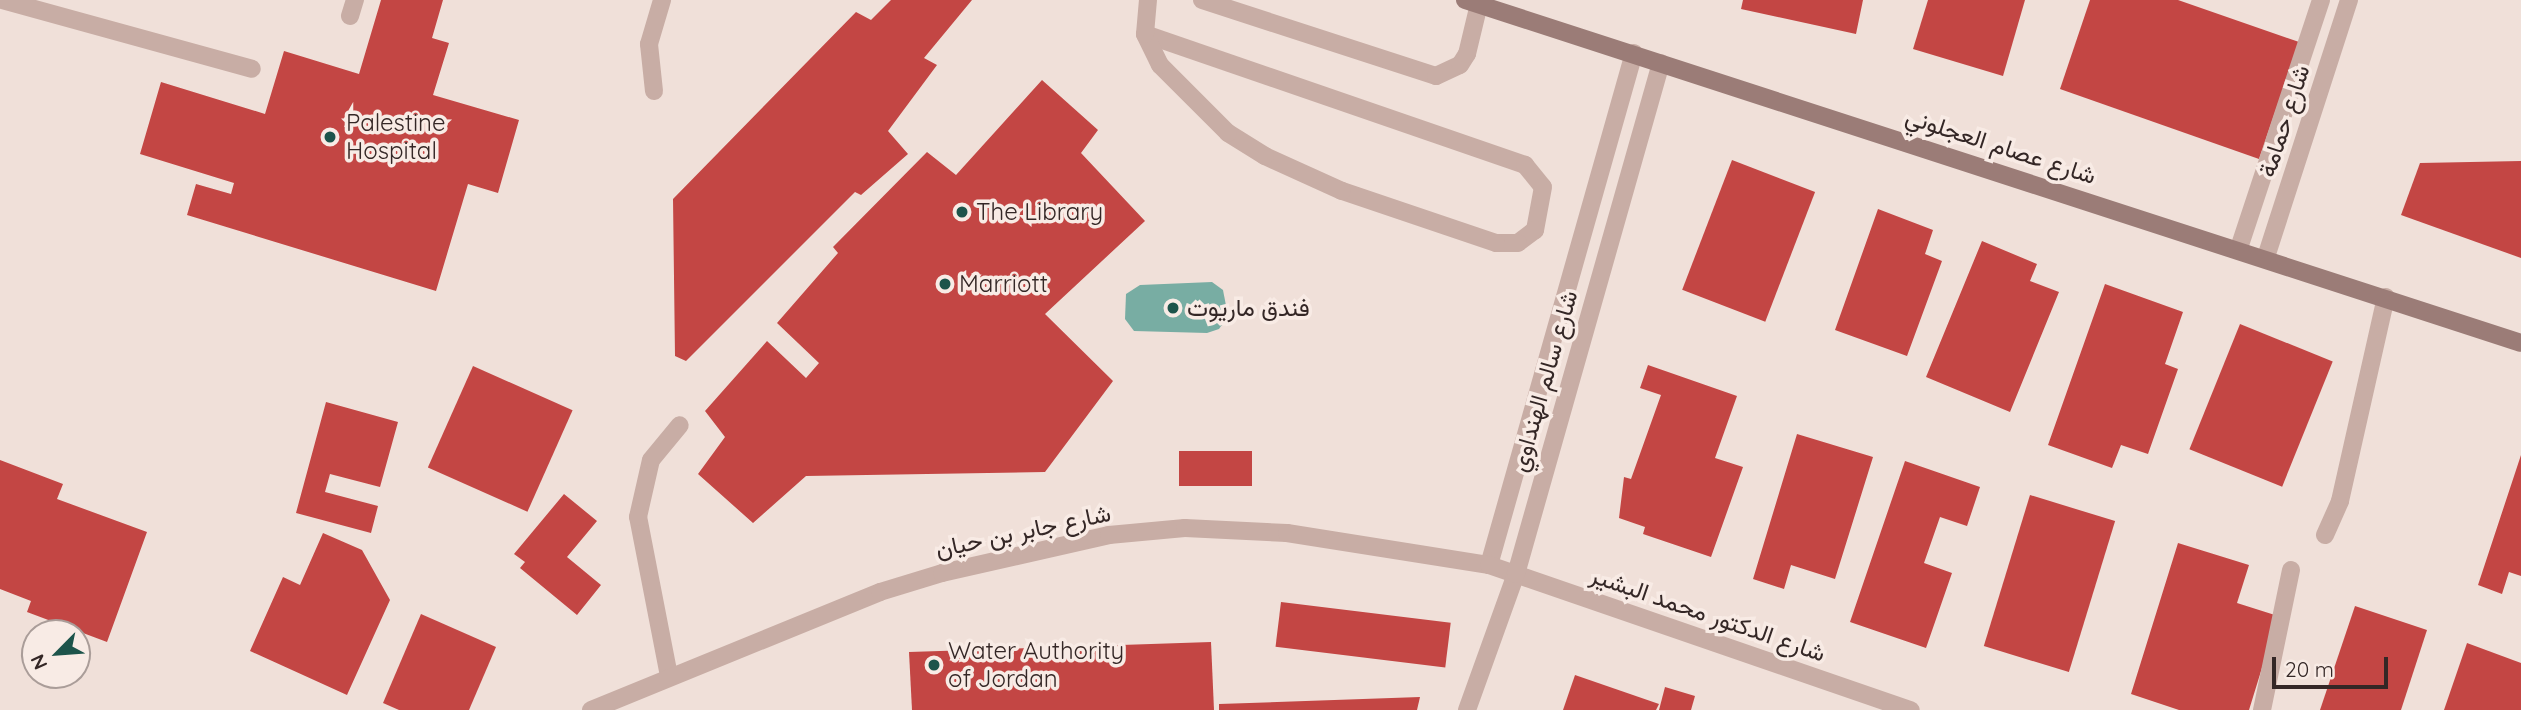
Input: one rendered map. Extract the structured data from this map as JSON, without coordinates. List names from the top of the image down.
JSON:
{
  "streets": {
    "street": [
      "شارع حمامة",
      "شارع عصام العجلوني",
      "شارع سالم الهنداوي",
      "شارع جابر بن حيان",
      "شارع الدكتور محمد البشير"
    ]
  },
  "crossings": [
    ["شارع حمامة", "شارع عصام العجلوني"],
    ["شارع عصام العجلوني", "شارع سالم الهنداوي"],
    ["شارع سالم الهنداوي", "شارع جابر بن حيان"],
    ["شارع سالم الهنداوي", "شارع الدكتور محمد البشير"],
    ["شارع جابر بن حيان", "شارع الدكتور محمد البشير"]
  ],
  "places": [
    "Palestine Hospital",
    "The Library",
    "Marriott",
    "فندق ماريوت",
    "Water Authority of Jordan"
  ],
  "scale_bar": "20 m",
  "north": "bottom left"
}
